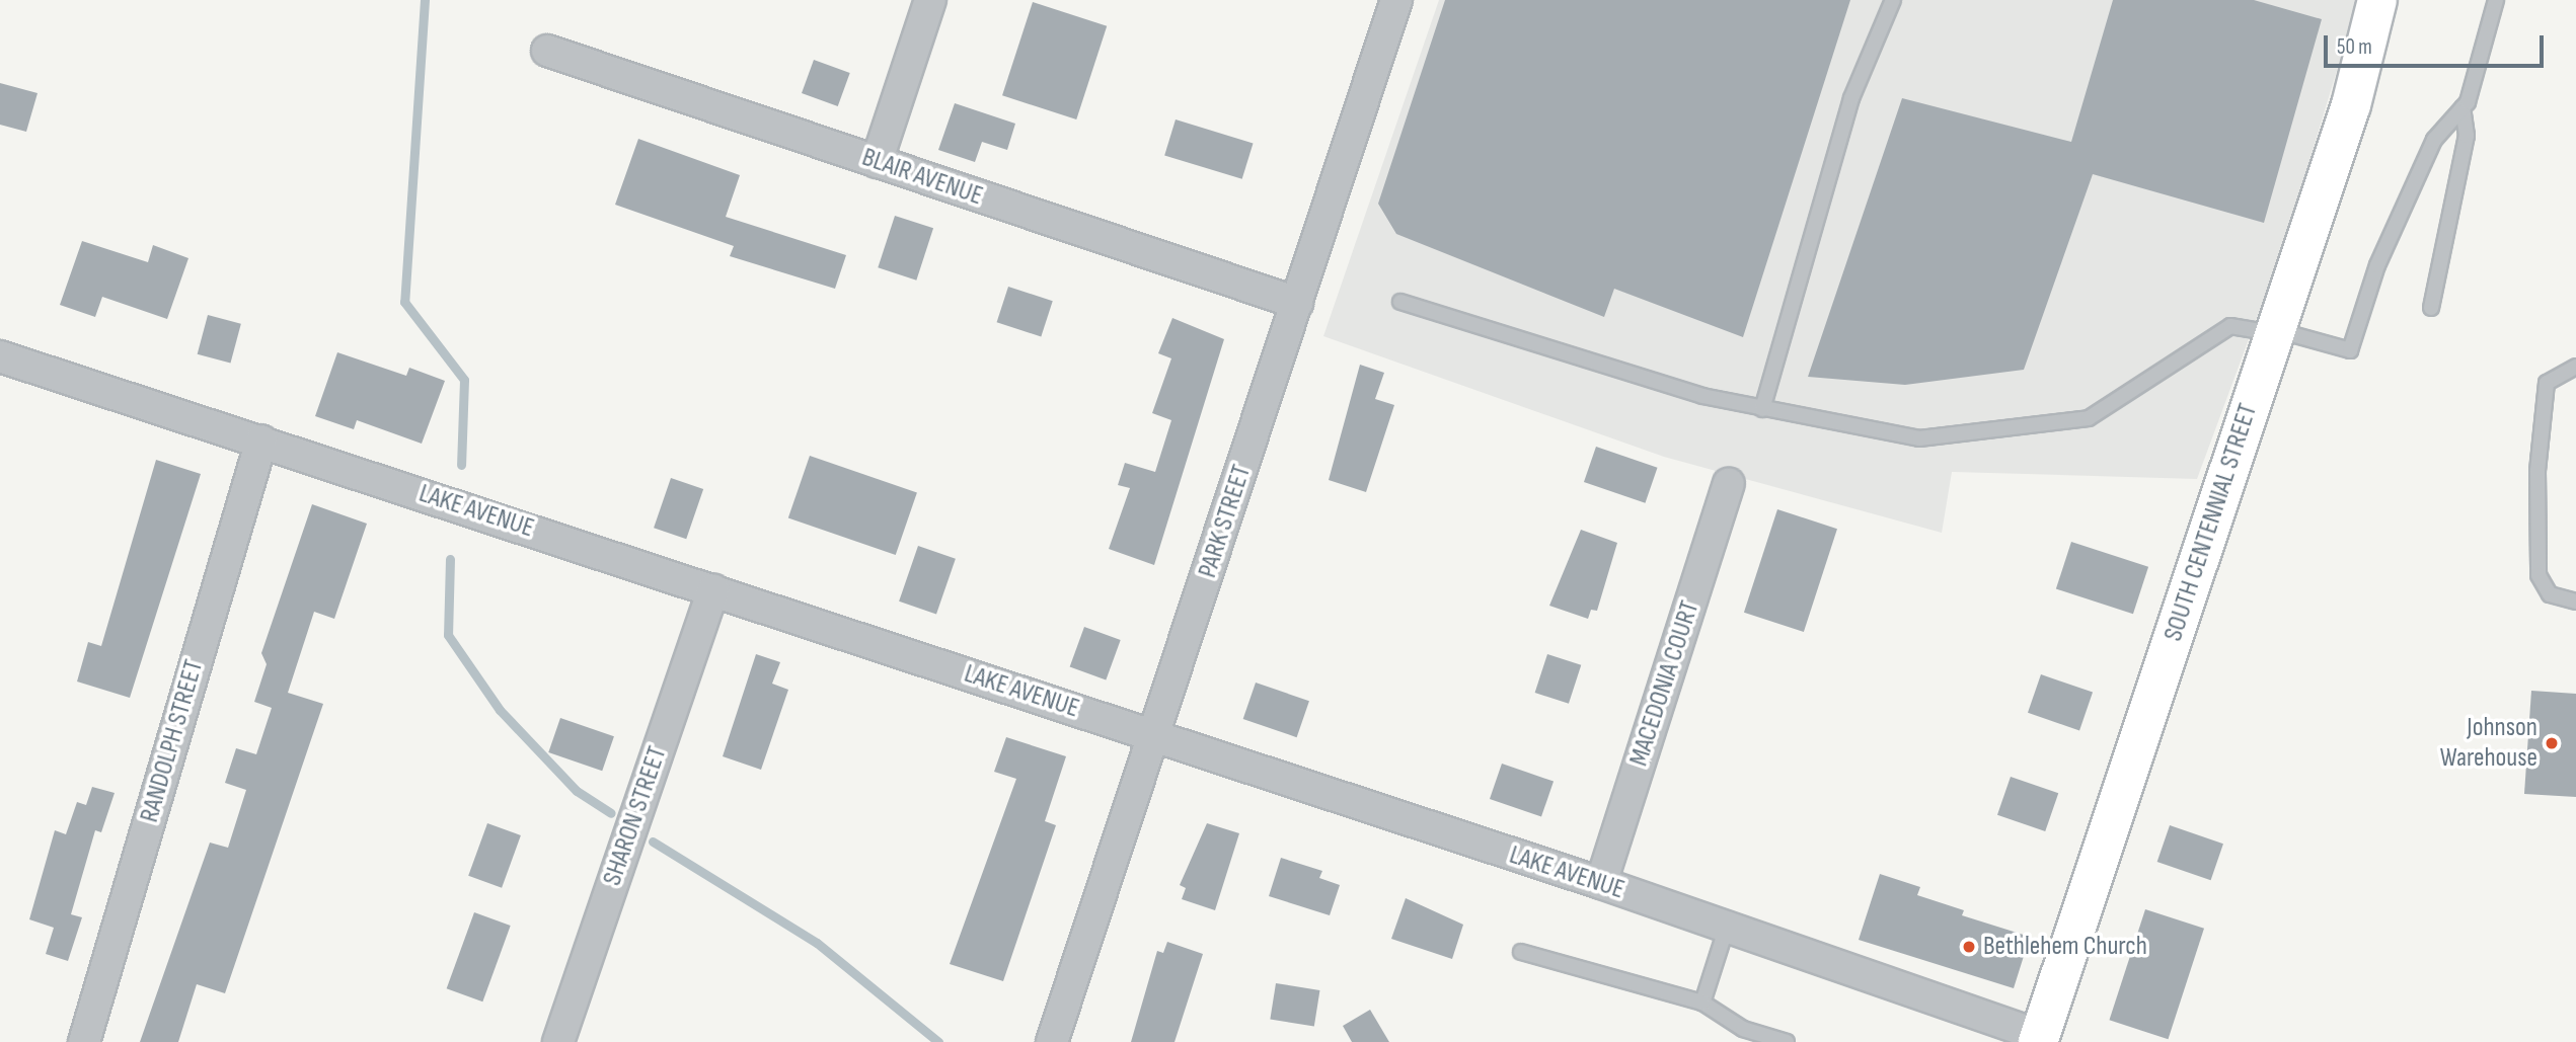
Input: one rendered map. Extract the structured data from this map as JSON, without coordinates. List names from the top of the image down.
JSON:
{
  "streets": {
    "street": [
      "BLAIR AVENUE",
      "LAKE AVENUE",
      "PARK STREET",
      "SOUTH CENTENNIAL STREET",
      "MACEDONIA COURT",
      "RANDOLPH STREET",
      "SHARON STREET"
    ]
  },
  "crossings": [
    ["BLAIR AVENUE", "PARK STREET"],
    ["LAKE AVENUE", "PARK STREET"],
    ["LAKE AVENUE", "SOUTH CENTENNIAL STREET"],
    ["LAKE AVENUE", "MACEDONIA COURT"],
    ["LAKE AVENUE", "RANDOLPH STREET"],
    ["LAKE AVENUE", "SHARON STREET"]
  ],
  "places": ["Johnson Warehouse", "Bethlehem Church"],
  "scale_bar": "50 m"
}
